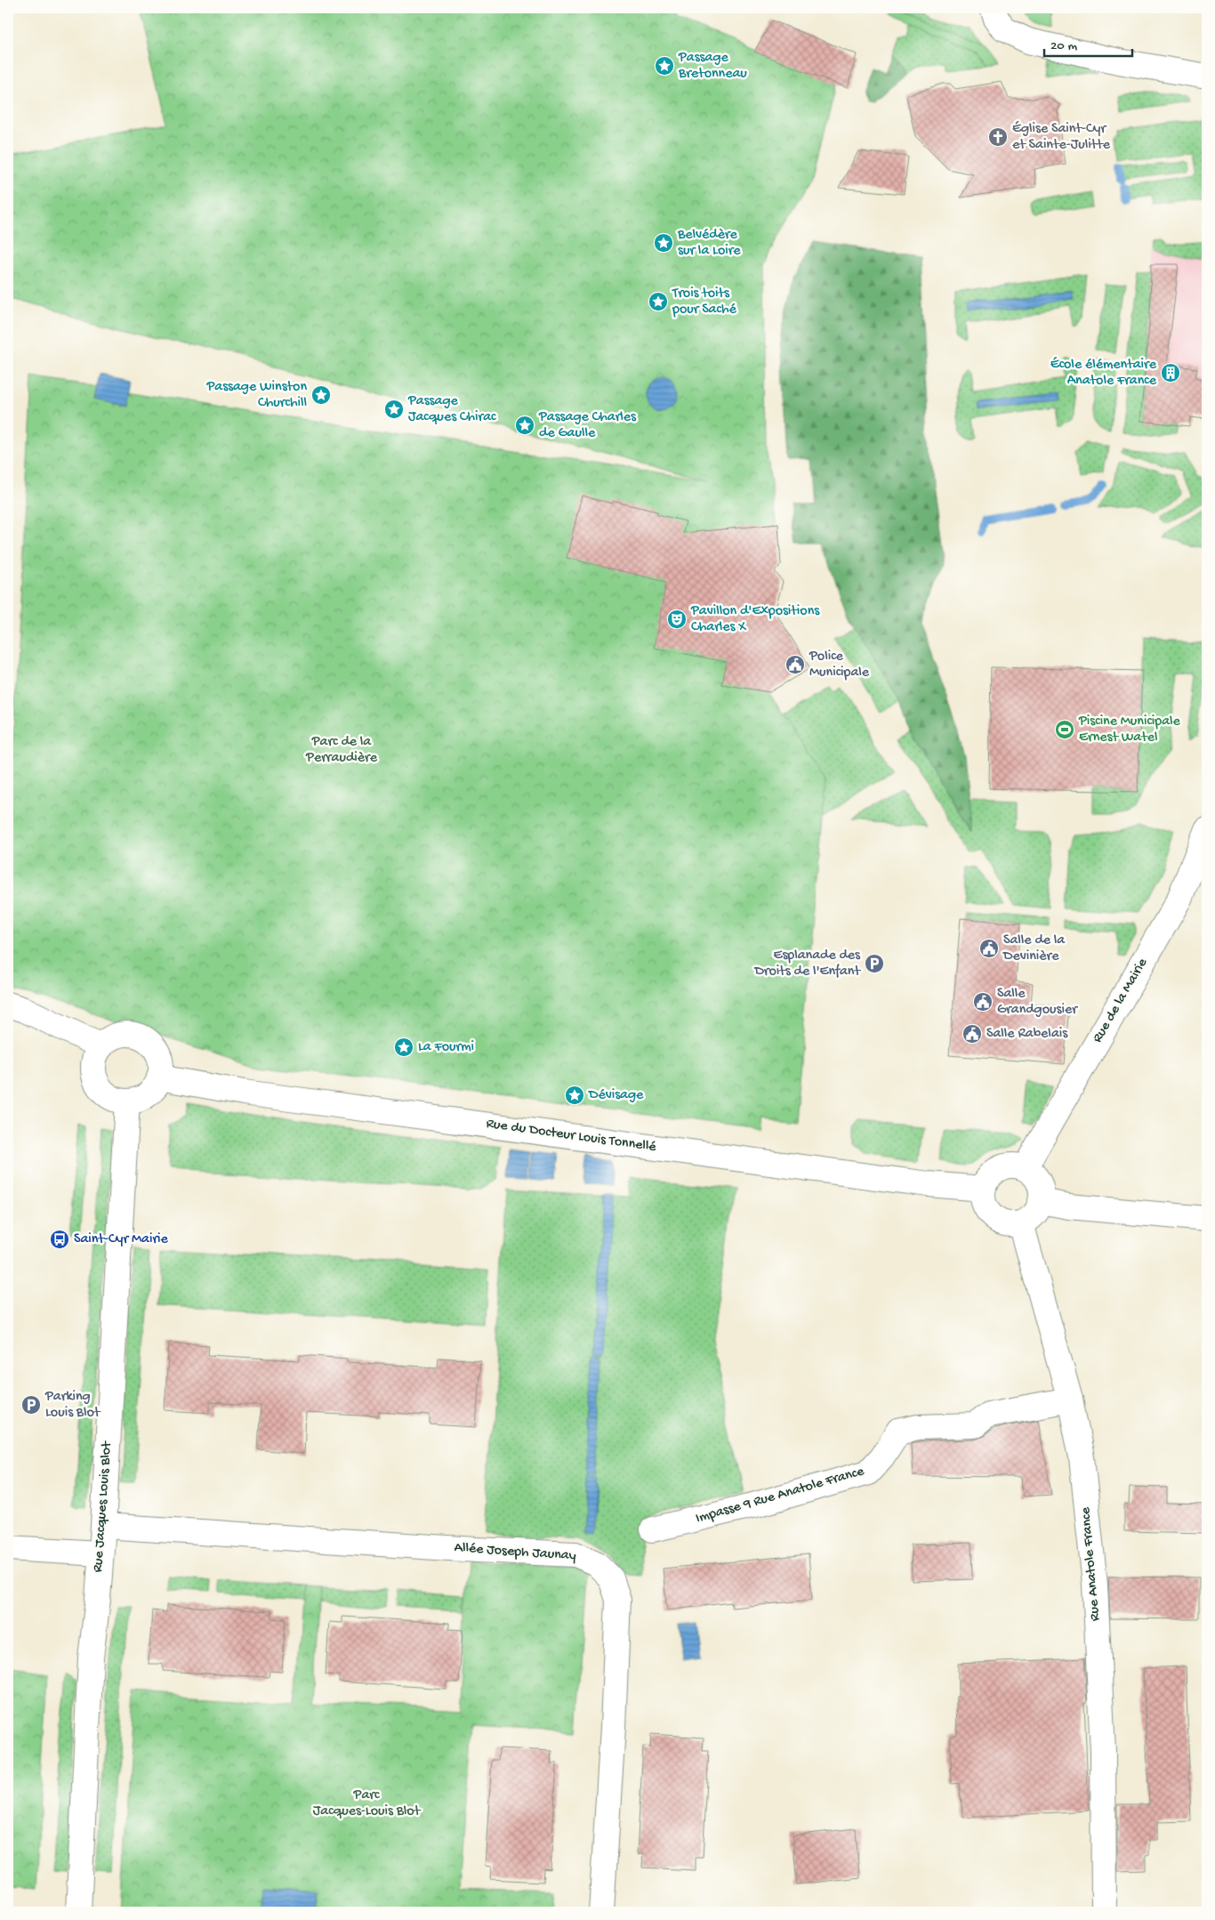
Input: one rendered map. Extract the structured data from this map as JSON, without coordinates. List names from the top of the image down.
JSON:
{
  "streets": {
    "street": [
      "Rue de la Mairie",
      "Rue du Docteur Louis Tonnellé",
      "Impasse 9 Rue Anatole France",
      "Rue Jacques Louis Blot",
      "Allée Joseph Jaunay",
      "Rue Anatole France"
    ]
  },
  "crossings": [
    ["Rue de la Mairie", "Rue du Docteur Louis Tonnellé"],
    ["Rue de la Mairie", "Rue Anatole France"],
    ["Rue du Docteur Louis Tonnellé", "Rue Jacques Louis Blot"],
    ["Rue du Docteur Louis Tonnellé", "Rue Anatole France"],
    ["Impasse 9 Rue Anatole France", "Rue Anatole France"],
    ["Rue Jacques Louis Blot", "Allée Joseph Jaunay"]
  ],
  "parks": ["Parc de la Perraudière", "Parc Jacques-Louis Blot"],
  "places": {
    "place": [
      "Passage Bretonneau",
      "Belvédère sur la Loire",
      "Trois toits pour Saché",
      "Passage Winston Churchill",
      "Passage Jacques Chirac",
      "Passage Charles de Gaulle",
      "La Fourmi",
      "Dévisage"
    ],
    "church": ["Église Saint-Cyr et Sainte-Julitte"],
    "building": ["École élémentaire Anatole France"],
    "theatre": ["Pavillon d'Expositions Charles X"],
    "public building": [
      "Police Municipale",
      "Salle de la Devinière",
      "Salle Grandgousier",
      "Salle Rabelais"
    ],
    "sports": ["Piscine Municipale Ernest Watel"],
    "parking": ["Esplanade des Droits de l'Enfant", "Parking Louis Blot"],
    "bus stop": ["Saint-Cyr Mairie"]
  },
  "scale_bar": "20 m"
}
